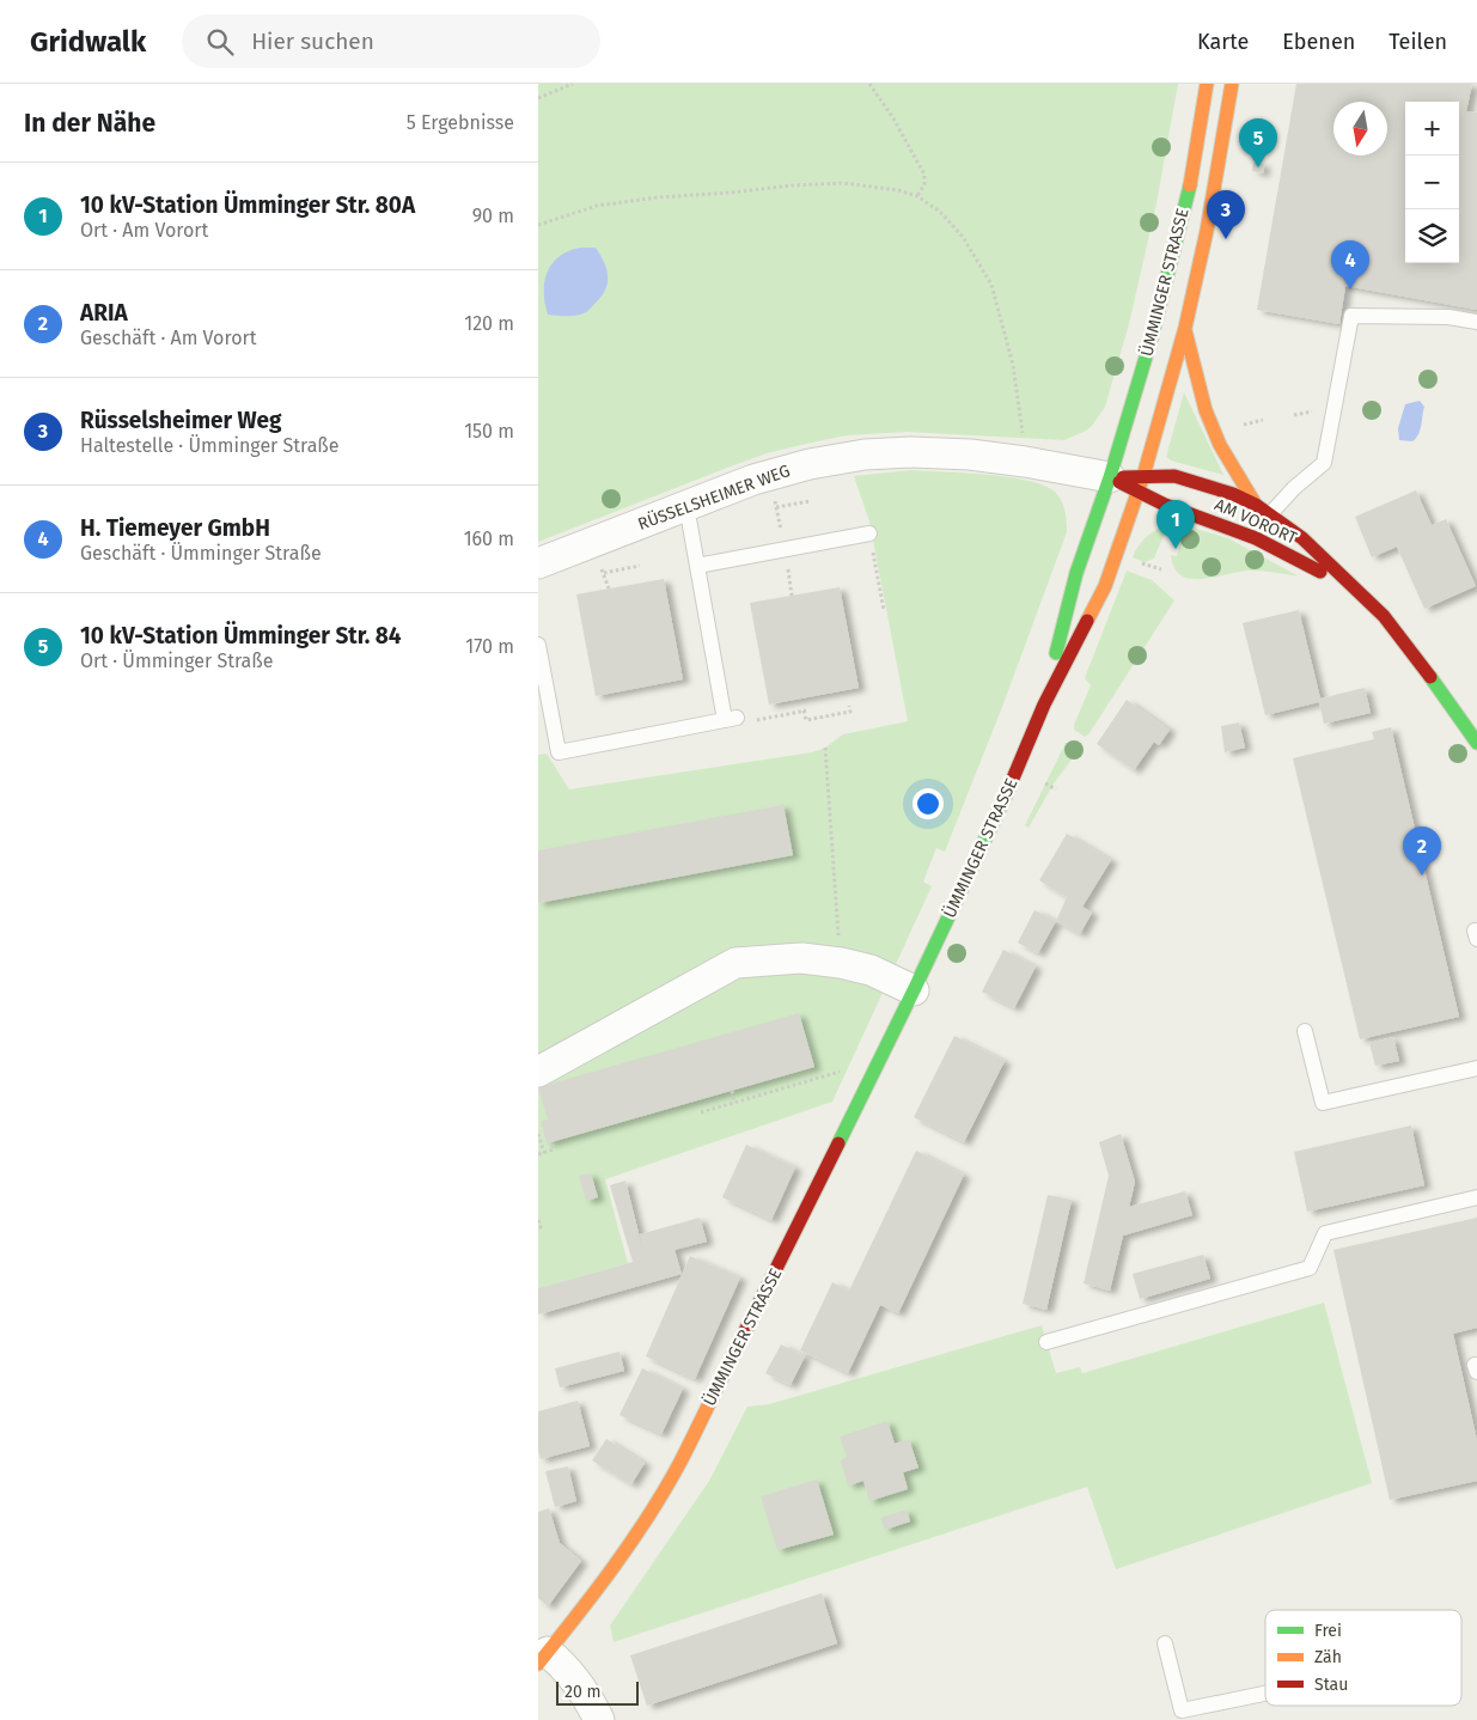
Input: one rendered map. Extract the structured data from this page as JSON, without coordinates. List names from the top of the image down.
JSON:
{
  "streets": {
    "street": ["ÜMMINGER STRASSE", "RÜSSELSHEIMER WEG", "AM VORORT"]
  },
  "crossings": [
    ["ÜMMINGER STRASSE", "RÜSSELSHEIMER WEG"],
    ["ÜMMINGER STRASSE", "AM VORORT"]
  ],
  "legend": ["Frei", "Zäh", "Stau"],
  "scale_bar": "20 m",
  "north": "bottom",
  "page": {
    "header": "Gridwalk",
    "search": "Hier suchen",
    "nav": ["Karte", "Ebenen", "Teilen"],
    "heading": ["In der Nähe", "5 Ergebnisse"],
    "map_buttons": ["+", "−"],
    "pins": [
      "5",
      "3",
      "4",
      "1",
      "2"
    ],
    "list": [
      {
        "mark": "1",
        "name": "10 kV-Station Ümminger Str. 80A",
        "note": "Ort · Am Vorort",
        "value": "90 m"
      },
      {
        "mark": "2",
        "name": "ARIA",
        "note": "Geschäft · Am Vorort",
        "value": "120 m"
      },
      {
        "mark": "3",
        "name": "Rüsselsheimer Weg",
        "note": "Haltestelle · Ümminger Straße",
        "value": "150 m"
      },
      {
        "mark": "4",
        "name": "H. Tiemeyer GmbH",
        "note": "Geschäft · Ümminger Straße",
        "value": "160 m"
      },
      {
        "mark": "5",
        "name": "10 kV-Station Ümminger Str. 84",
        "note": "Ort · Ümminger Straße",
        "value": "170 m"
      }
    ],
    "scale": "20 m"
  }
}
